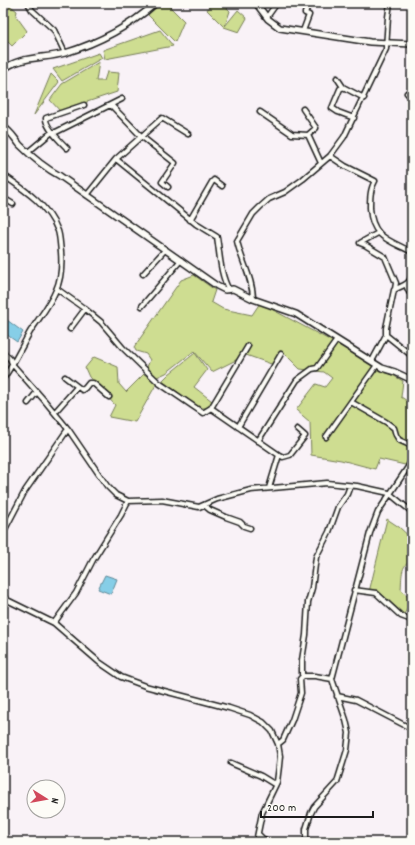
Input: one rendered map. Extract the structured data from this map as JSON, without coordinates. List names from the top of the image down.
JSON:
{
  "scale_bar": "200 m",
  "north": "right"
}
